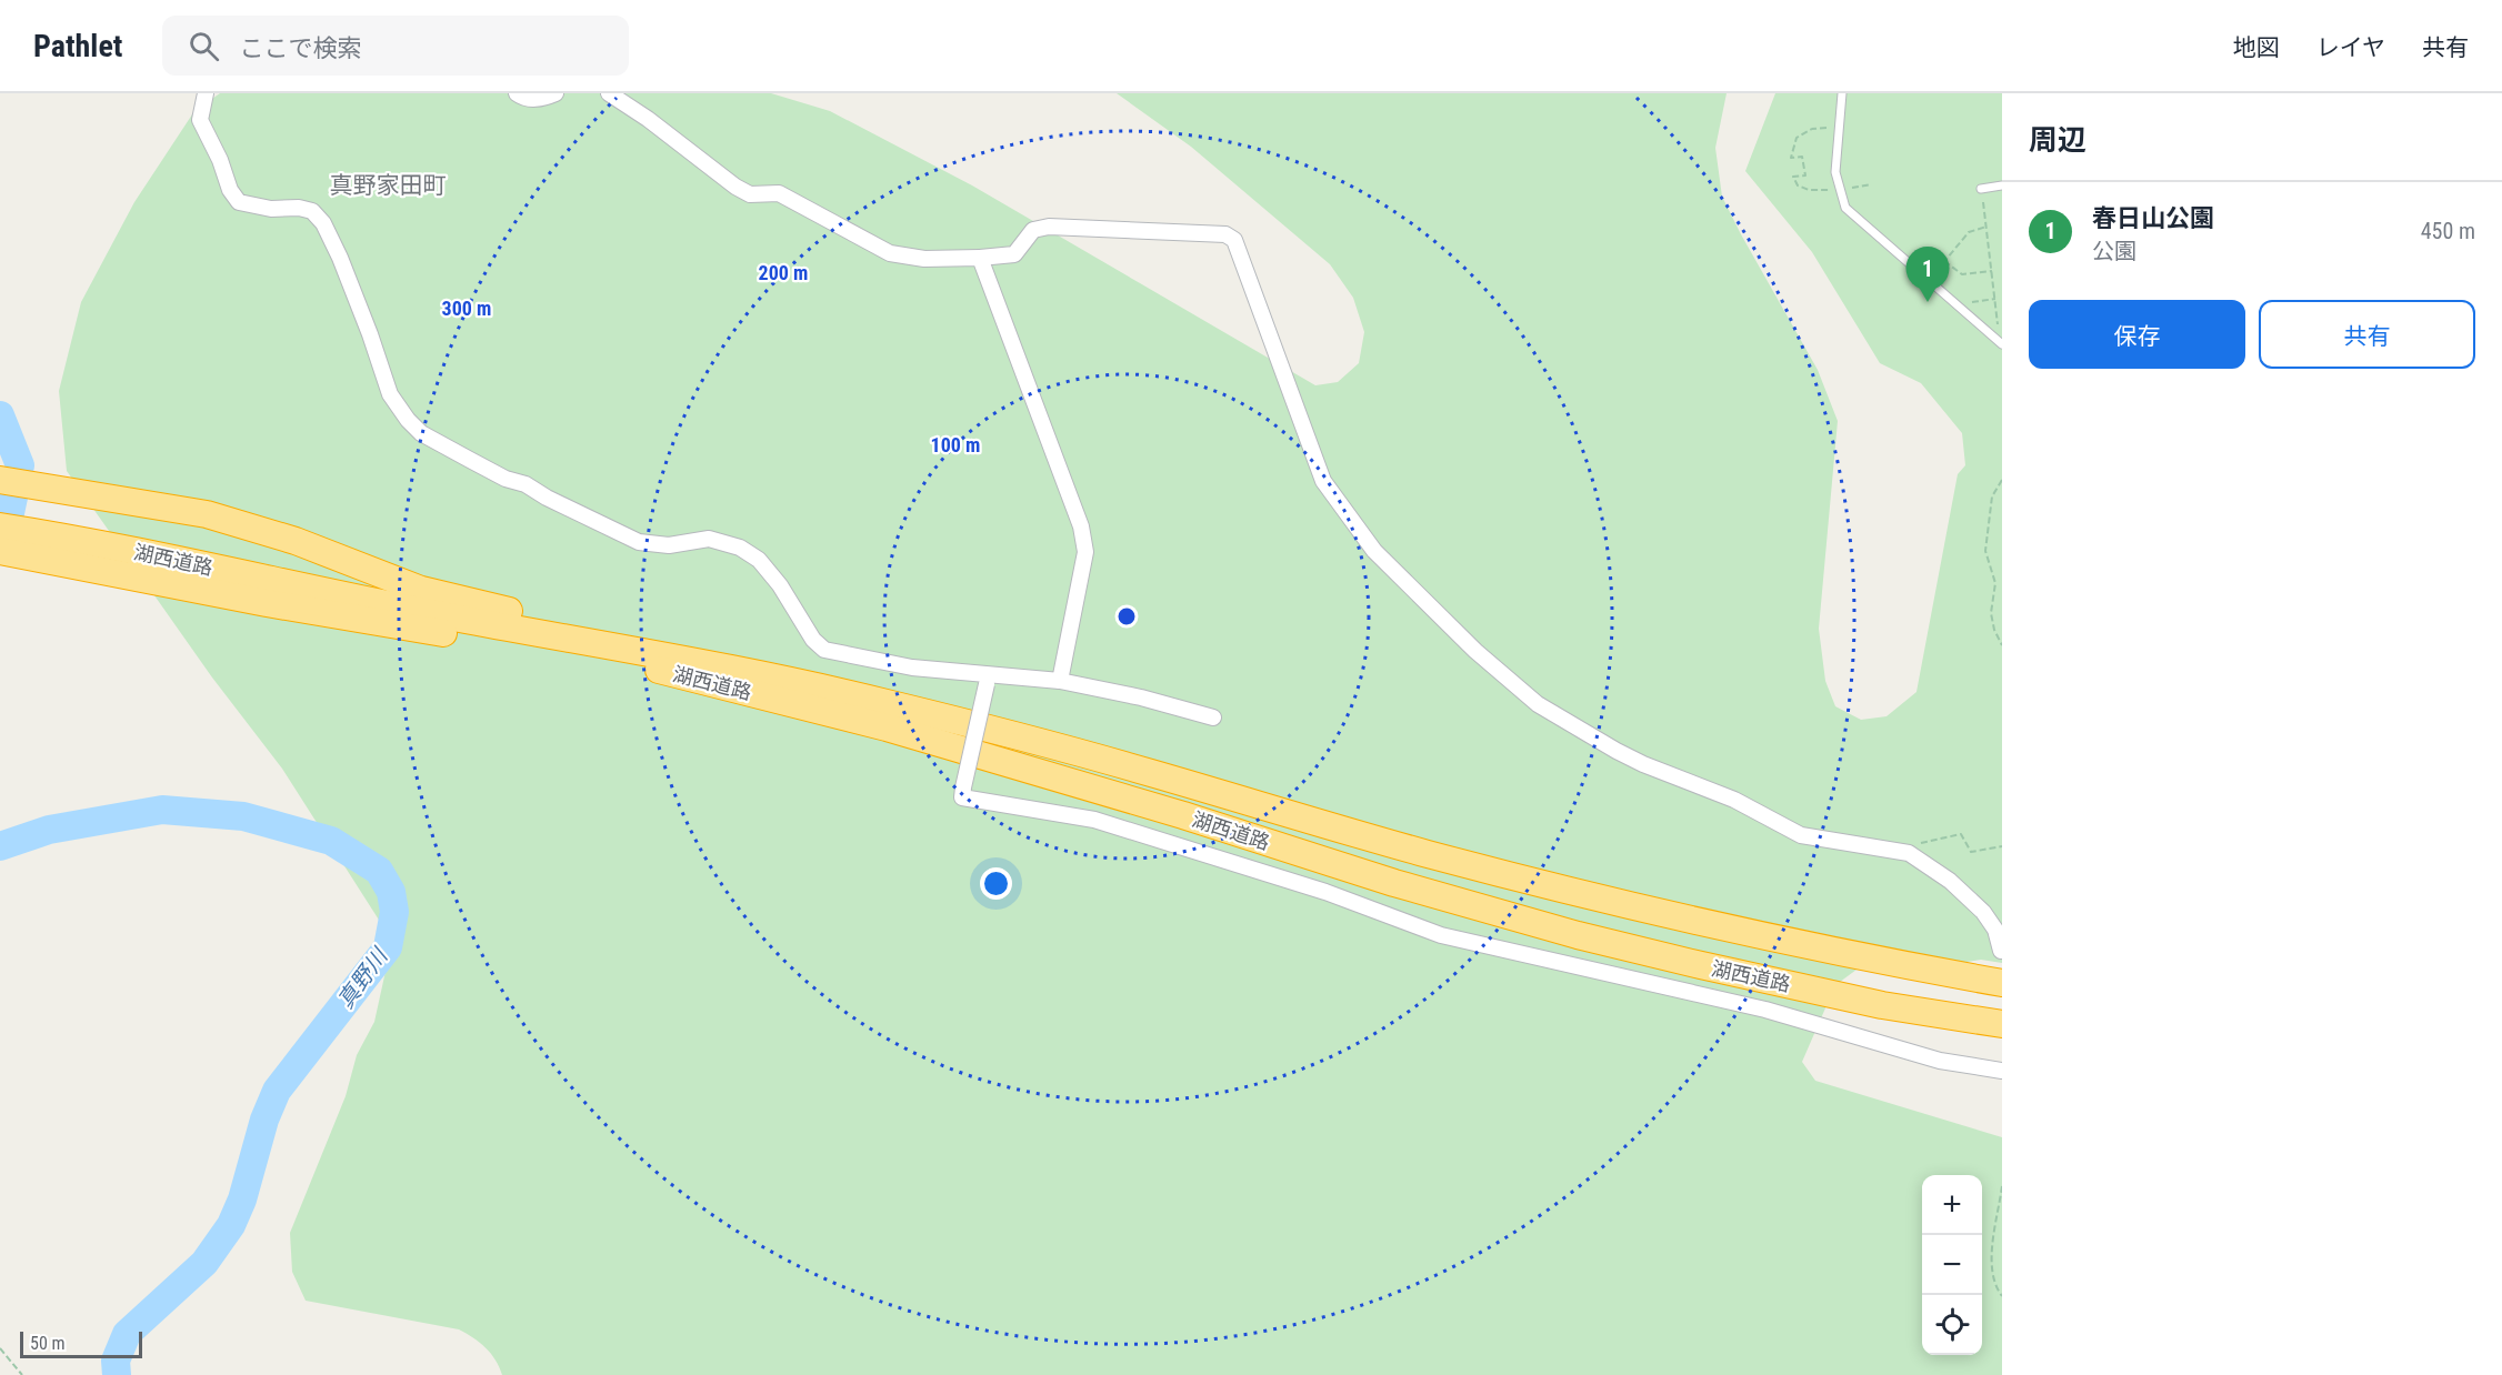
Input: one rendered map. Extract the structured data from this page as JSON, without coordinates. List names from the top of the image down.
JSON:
{
  "streets": {
    "highway": ["湖西道路"]
  },
  "districts": ["真野家田町"],
  "water": ["真野川"],
  "scale_bar": "50 m",
  "page": {
    "header": "Pathlet",
    "search": "ここで検索",
    "nav": ["地図", "レイヤ", "共有"],
    "heading": "周辺",
    "list": [
      {
        "mark": "1",
        "name": "春日山公園",
        "note": "公園",
        "value": "450 m"
      }
    ],
    "pins": "1",
    "buttons": ["保存", "共有"],
    "map_buttons": ["+", "−"],
    "scale": "50 m"
  },
  "rings": ["200 m", "300 m", "100 m"]
}
